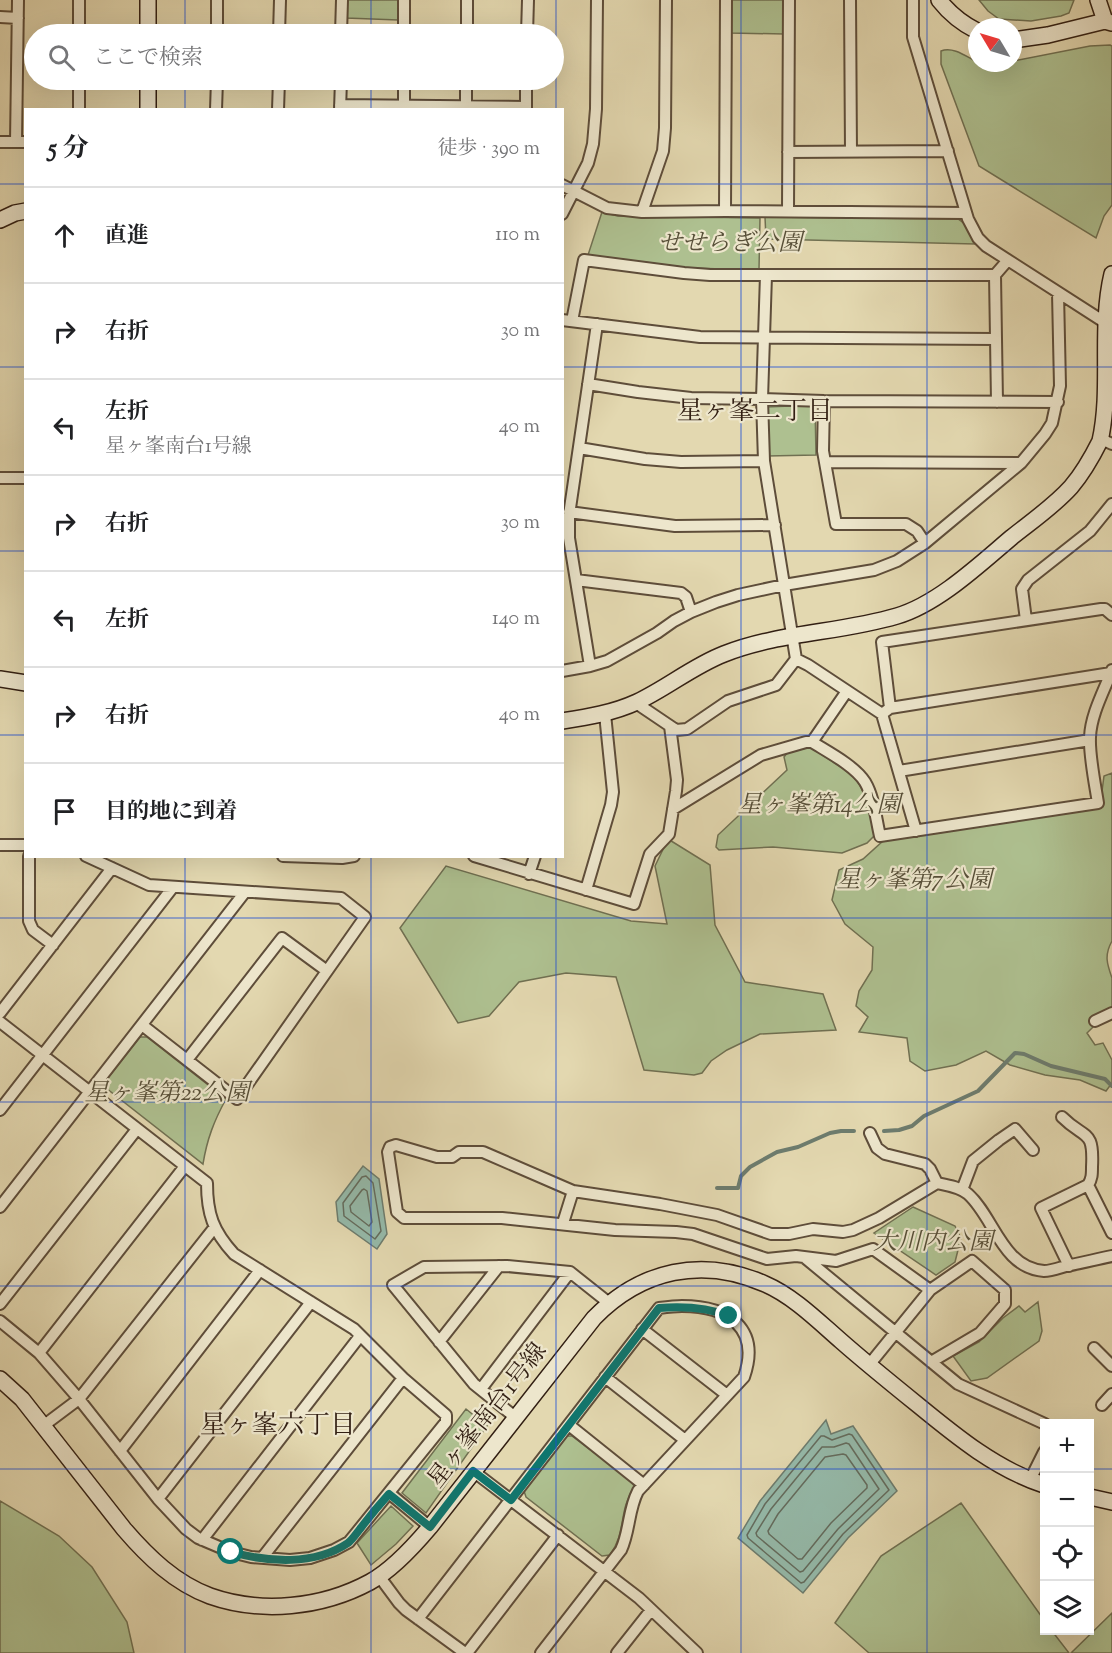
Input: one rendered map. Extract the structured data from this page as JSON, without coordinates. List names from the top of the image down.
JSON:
{
  "streets": {
    "street": ["星ヶ峯南台1号線"]
  },
  "districts": ["星ヶ峯二丁目", "星ヶ峯六丁目"],
  "parks": [
    "せせらぎ公園",
    "星ヶ峯第14公園",
    "星ヶ峯第7公園",
    "星ヶ峯第22公園",
    "大川内公園"
  ],
  "north": "top left",
  "page": {
    "search": "ここで検索",
    "heading": ["5 分", "徒歩 · 390 m"],
    "list": [
      ["直進", "110 m"],
      ["右折", "30 m"],
      ["左折", "星ヶ峯南台1号線", "40 m"],
      ["右折", "30 m"],
      ["左折", "140 m"],
      ["右折", "40 m"],
      "目的地に到着"
    ],
    "map_buttons": ["+", "−"]
  }
}
